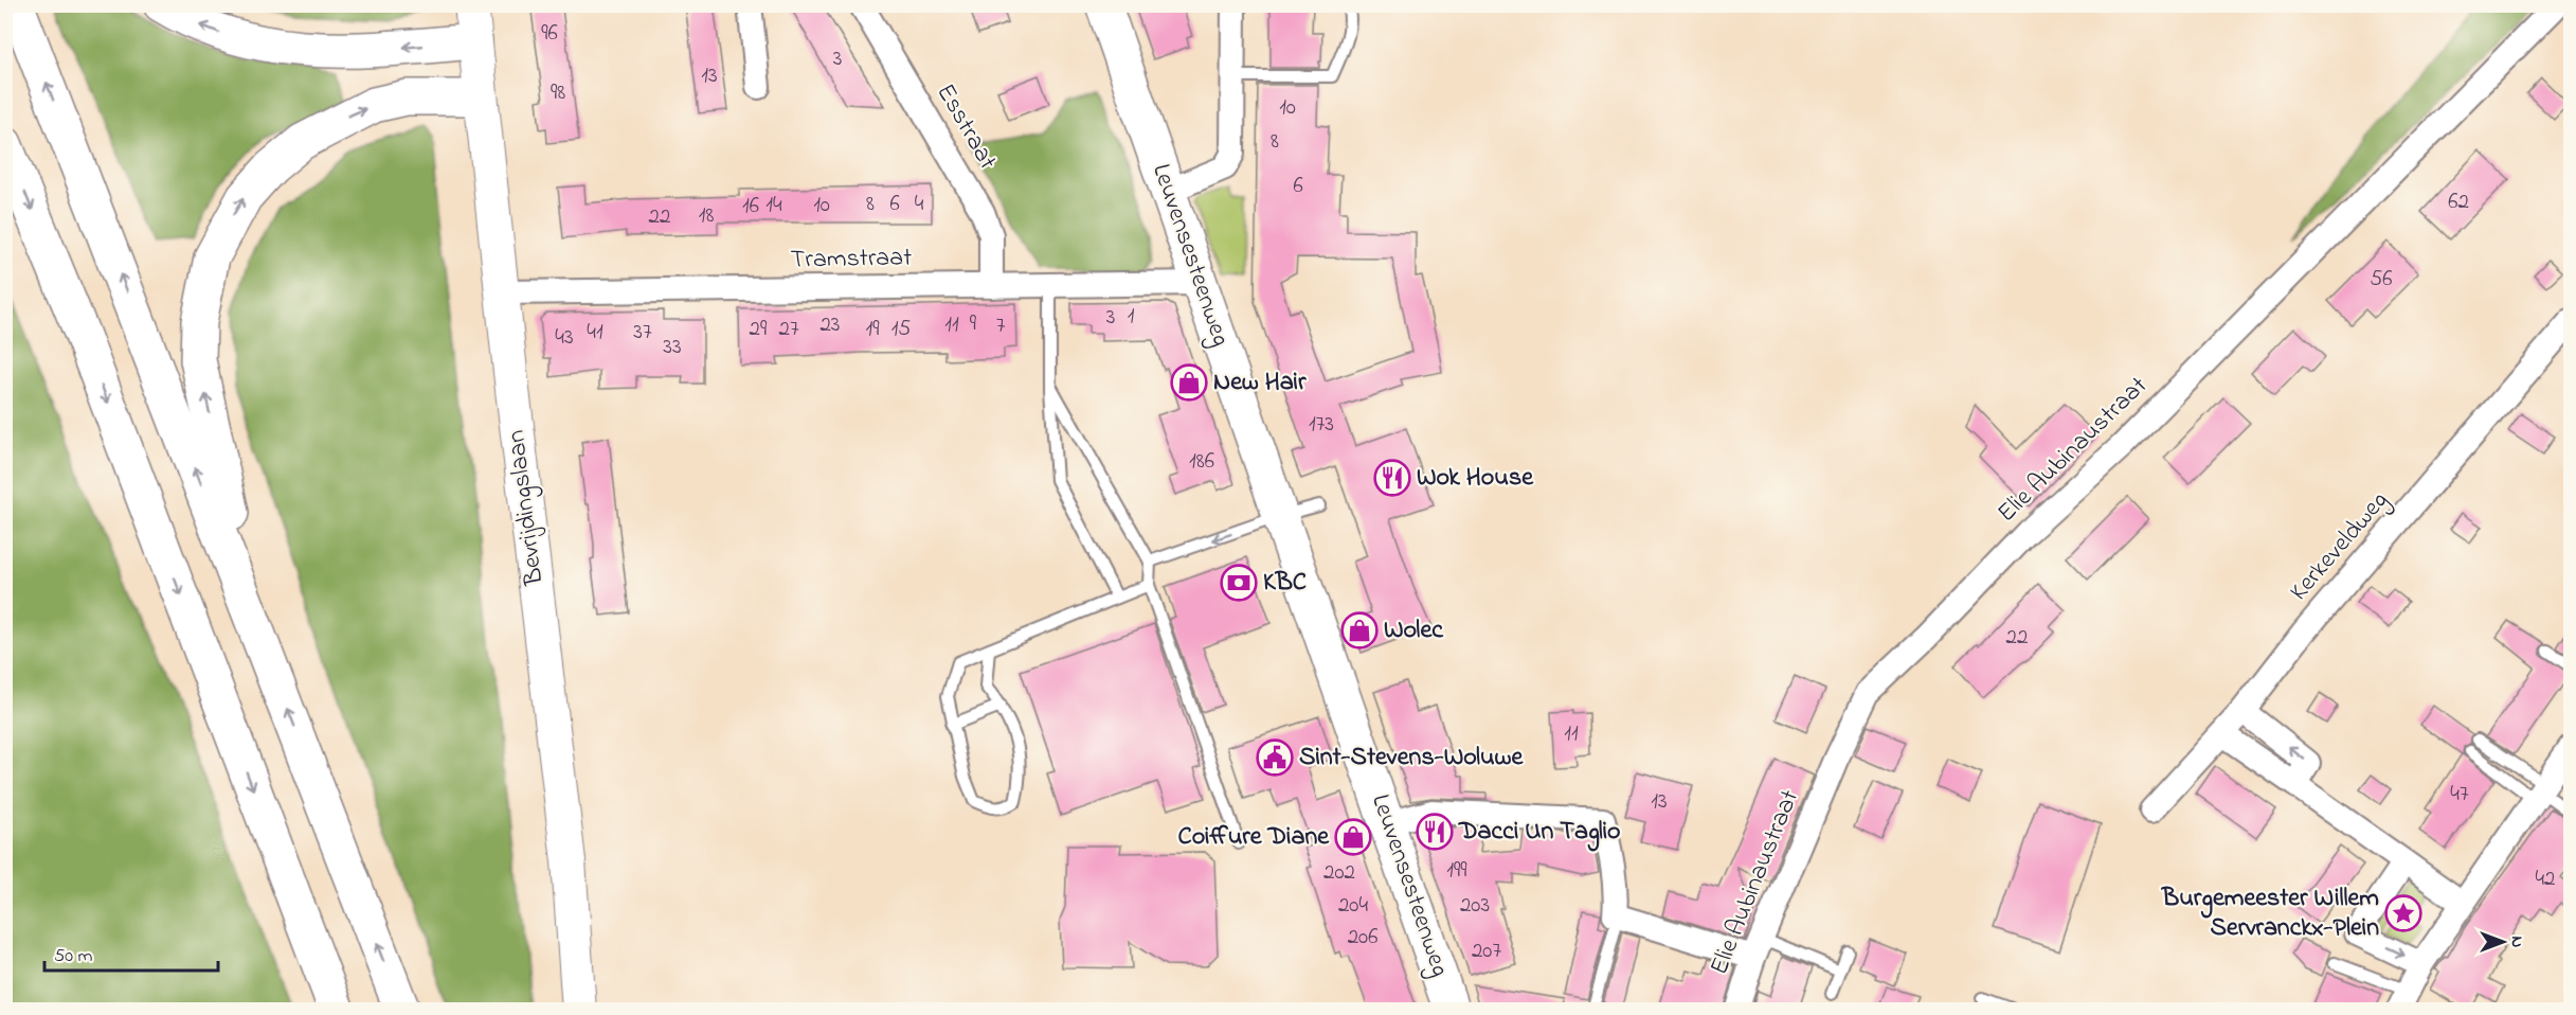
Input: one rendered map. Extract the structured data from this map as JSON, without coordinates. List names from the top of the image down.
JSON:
{
  "streets": {
    "main road": ["Leuvensesteenweg"],
    "street": [
      "Esstraat",
      "Tramstraat",
      "Elie Aubinaustraat",
      "Bevrijdingslaan",
      "Kerkeveldweg"
    ]
  },
  "crossings": [
    ["Esstraat", "Tramstraat"],
    ["Leuvensesteenweg", "Tramstraat"],
    ["Tramstraat", "Bevrijdingslaan"]
  ],
  "places": {
    "shop": ["New Hair", "Wolec", "Coiffure Diane"],
    "restaurant": ["Wok House", "Dacci Un Taglio"],
    "bank": ["KBC"],
    "public building": ["Sint-Stevens-Woluwe"],
    "place": ["Burgemeester Willem Servranckx-Plein"]
  },
  "house_numbers": [
    "96",
    "3",
    "13",
    "98",
    "10",
    "8",
    "6",
    "62",
    "8",
    "6",
    "4",
    "14",
    "10",
    "16",
    "18",
    "22",
    "56",
    "1",
    "3",
    "9",
    "23",
    "11",
    "7",
    "29",
    "27",
    "19",
    "15",
    "41",
    "37",
    "43",
    "33",
    "173",
    "186",
    "22",
    "11",
    "47",
    "13",
    "199",
    "202",
    "42",
    "204",
    "203",
    "206",
    "207"
  ],
  "scale_bar": "50 m",
  "north": "right"
}
